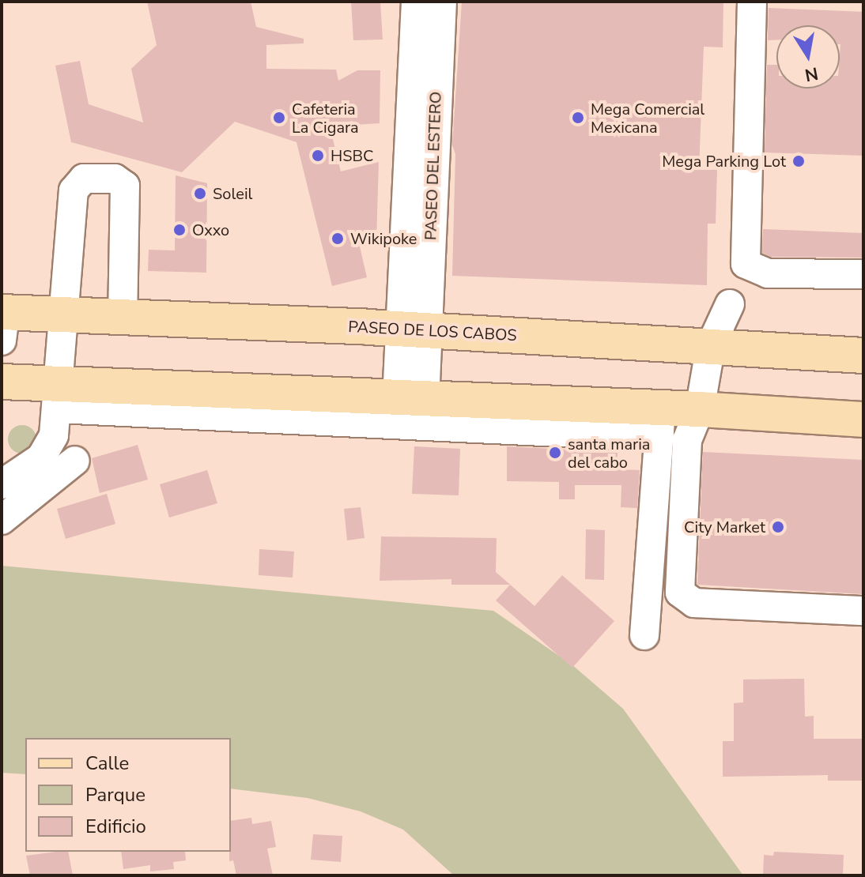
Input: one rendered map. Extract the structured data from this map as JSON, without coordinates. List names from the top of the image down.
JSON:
{
  "streets": {
    "main road": ["PASEO DE LOS CABOS"],
    "street": ["PASEO DEL ESTERO"]
  },
  "crossings": [
    ["PASEO DEL ESTERO", "PASEO DE LOS CABOS"]
  ],
  "places": [
    "Cafeteria La Cigara",
    "Mega Comercial Mexicana",
    "HSBC",
    "Mega Parking Lot",
    "Soleil",
    "Oxxo",
    "Wikipoke",
    "santa maria del cabo",
    "City Market"
  ],
  "legend": ["Calle", "Parque", "Edificio"],
  "north": "bottom"
}
